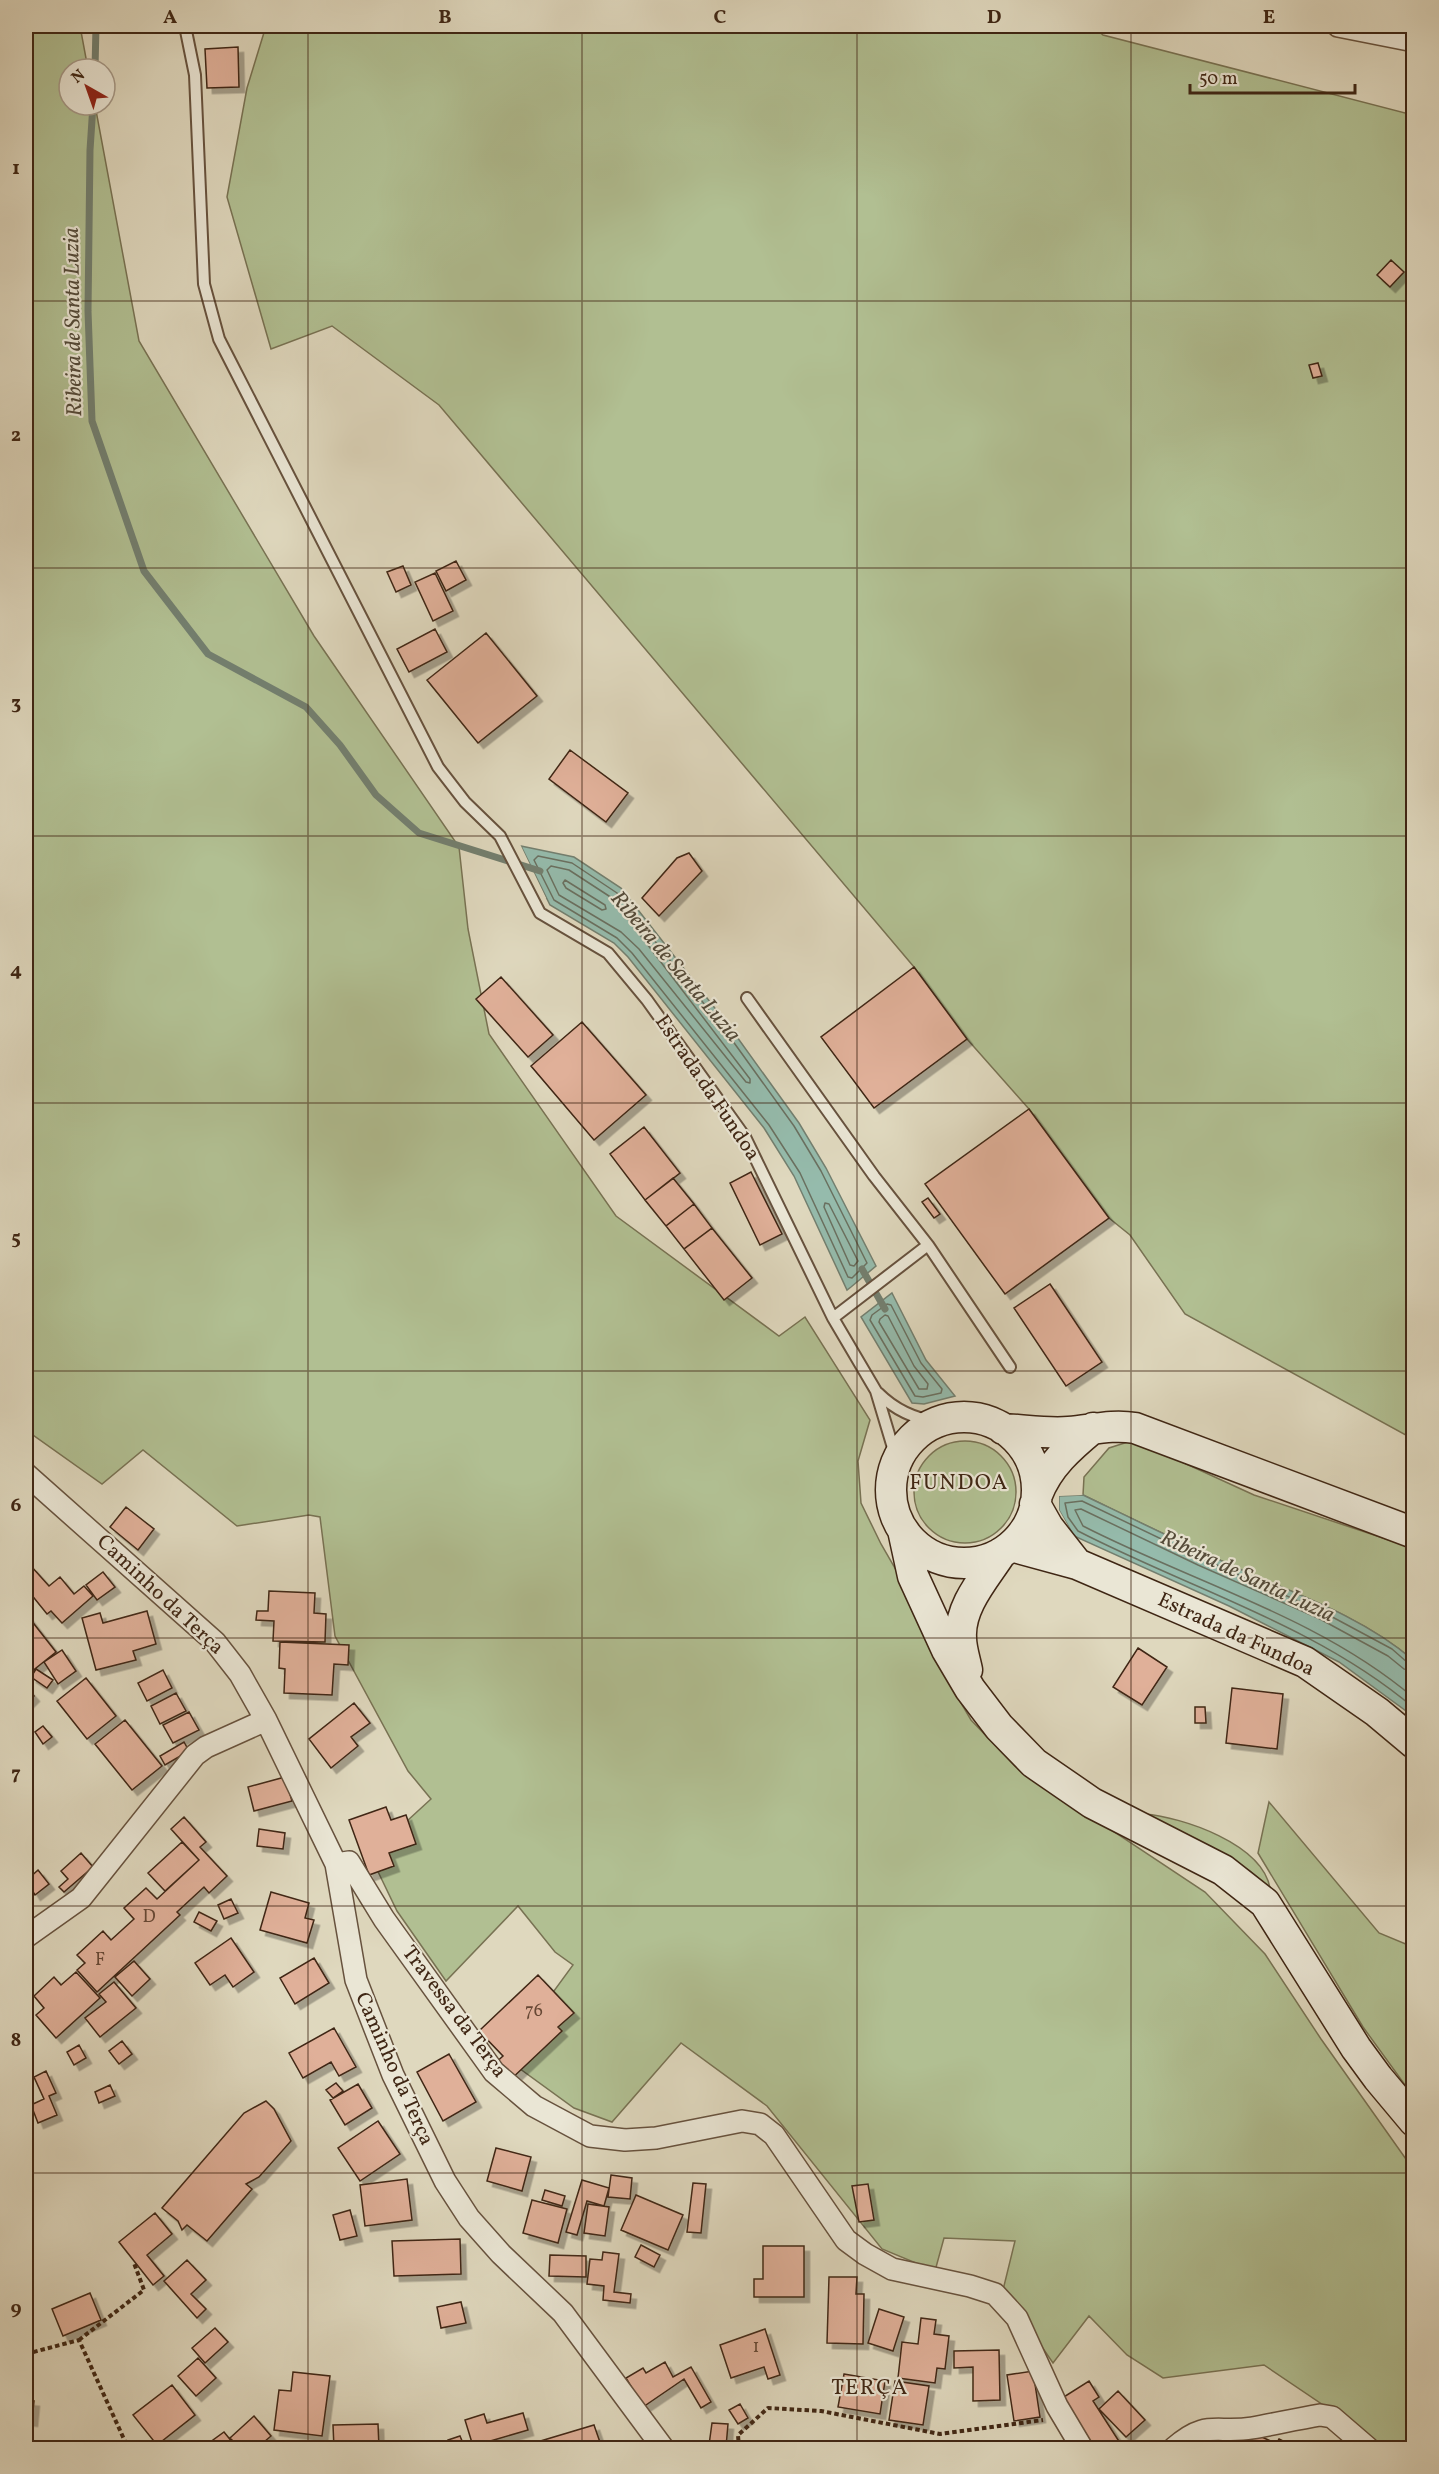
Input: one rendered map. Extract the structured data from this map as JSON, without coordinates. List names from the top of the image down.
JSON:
{
  "streets": {
    "main road": ["Estrada da Fundoa"],
    "street": ["Caminho da Terça", "Travessa da Terça"]
  },
  "crossings": [
    ["Caminho da Terça", "Travessa da Terça"]
  ],
  "districts": ["FUNDOA", "TERÇA"],
  "water": ["Ribeira de Santa Luzia"],
  "house_numbers": [
    "D",
    "F",
    "76",
    "1"
  ],
  "scale_bar": "50 m",
  "north": "top left",
  "grid": {
    "columns": [
      "A",
      "B",
      "C",
      "D",
      "E"
    ],
    "rows": [
      "1",
      "2",
      "3",
      "4",
      "5",
      "6",
      "7",
      "8",
      "9"
    ]
  }
}
